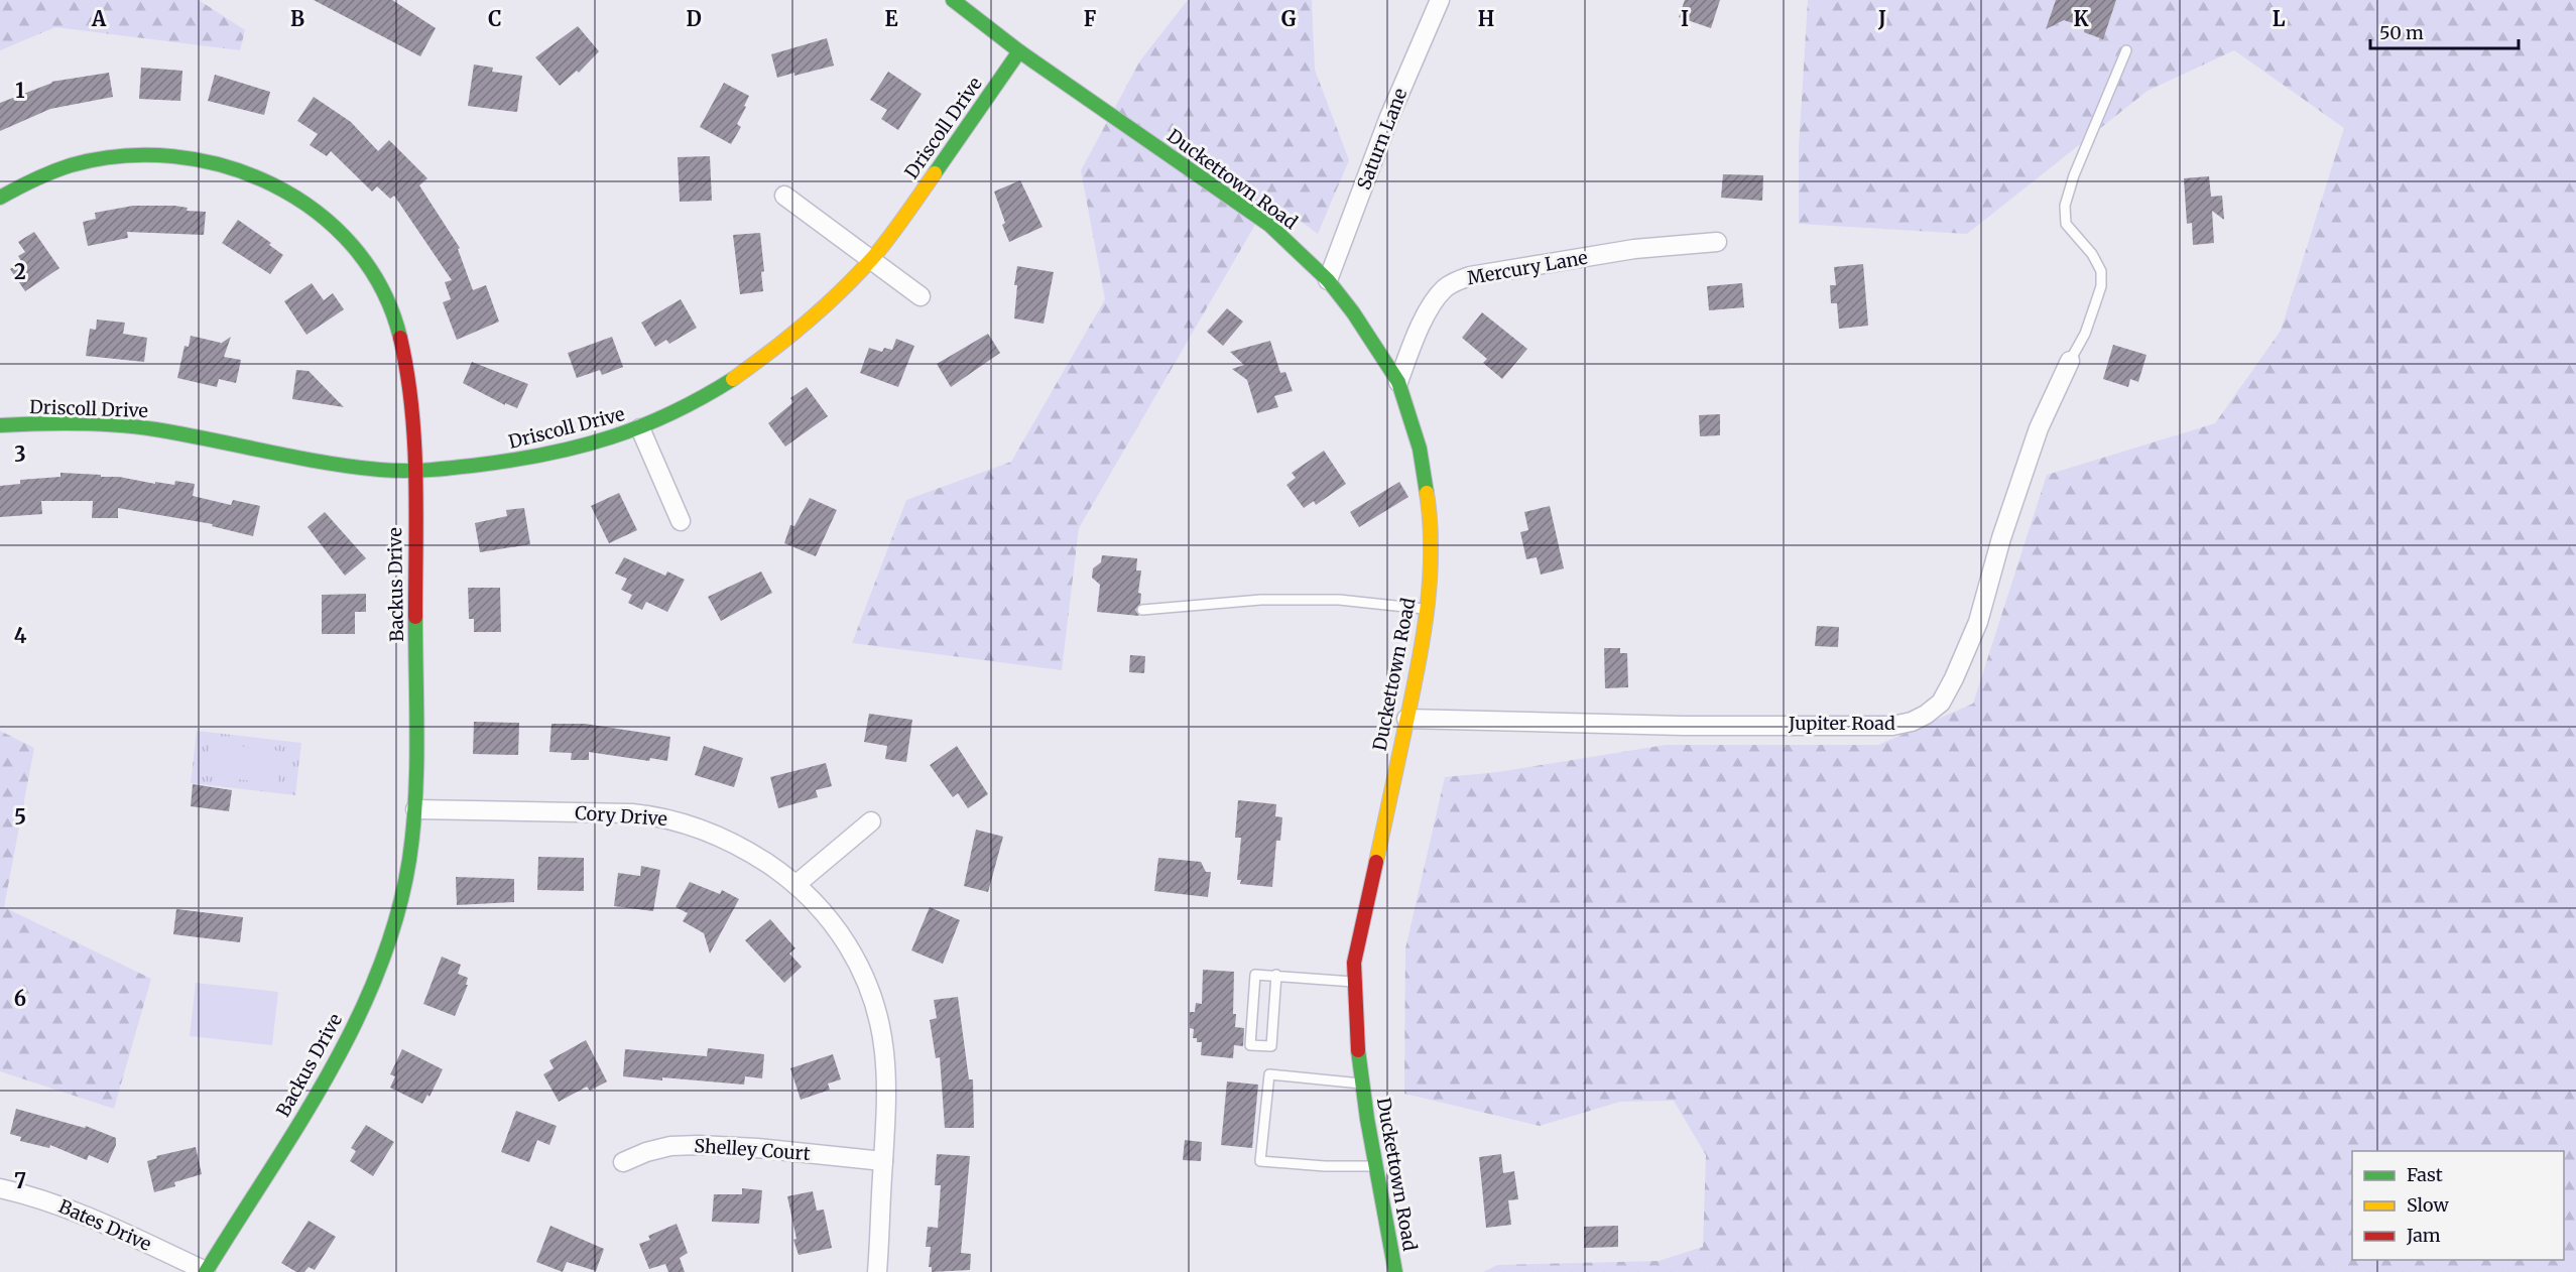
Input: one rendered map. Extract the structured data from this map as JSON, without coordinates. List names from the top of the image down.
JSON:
{
  "streets": {
    "street": [
      "Driscoll Drive",
      "Saturn Lane",
      "Duckettown Road",
      "Mercury Lane",
      "Backus Drive",
      "Jupiter Road",
      "Cory Drive",
      "Shelley Court",
      "Bates Drive"
    ]
  },
  "crossings": [
    ["Driscoll Drive", "Duckettown Road"],
    ["Driscoll Drive", "Backus Drive"],
    ["Saturn Lane", "Duckettown Road"],
    ["Duckettown Road", "Mercury Lane"],
    ["Duckettown Road", "Jupiter Road"],
    ["Backus Drive", "Cory Drive"],
    ["Backus Drive", "Bates Drive"],
    ["Cory Drive", "Shelley Court"]
  ],
  "legend": ["Fast", "Slow", "Jam"],
  "scale_bar": "50 m",
  "grid": {
    "columns": [
      "A",
      "B",
      "C",
      "D",
      "E",
      "F",
      "G",
      "H",
      "I",
      "J",
      "K",
      "L"
    ],
    "rows": [
      "1",
      "2",
      "3",
      "4",
      "5",
      "6",
      "7"
    ]
  }
}
